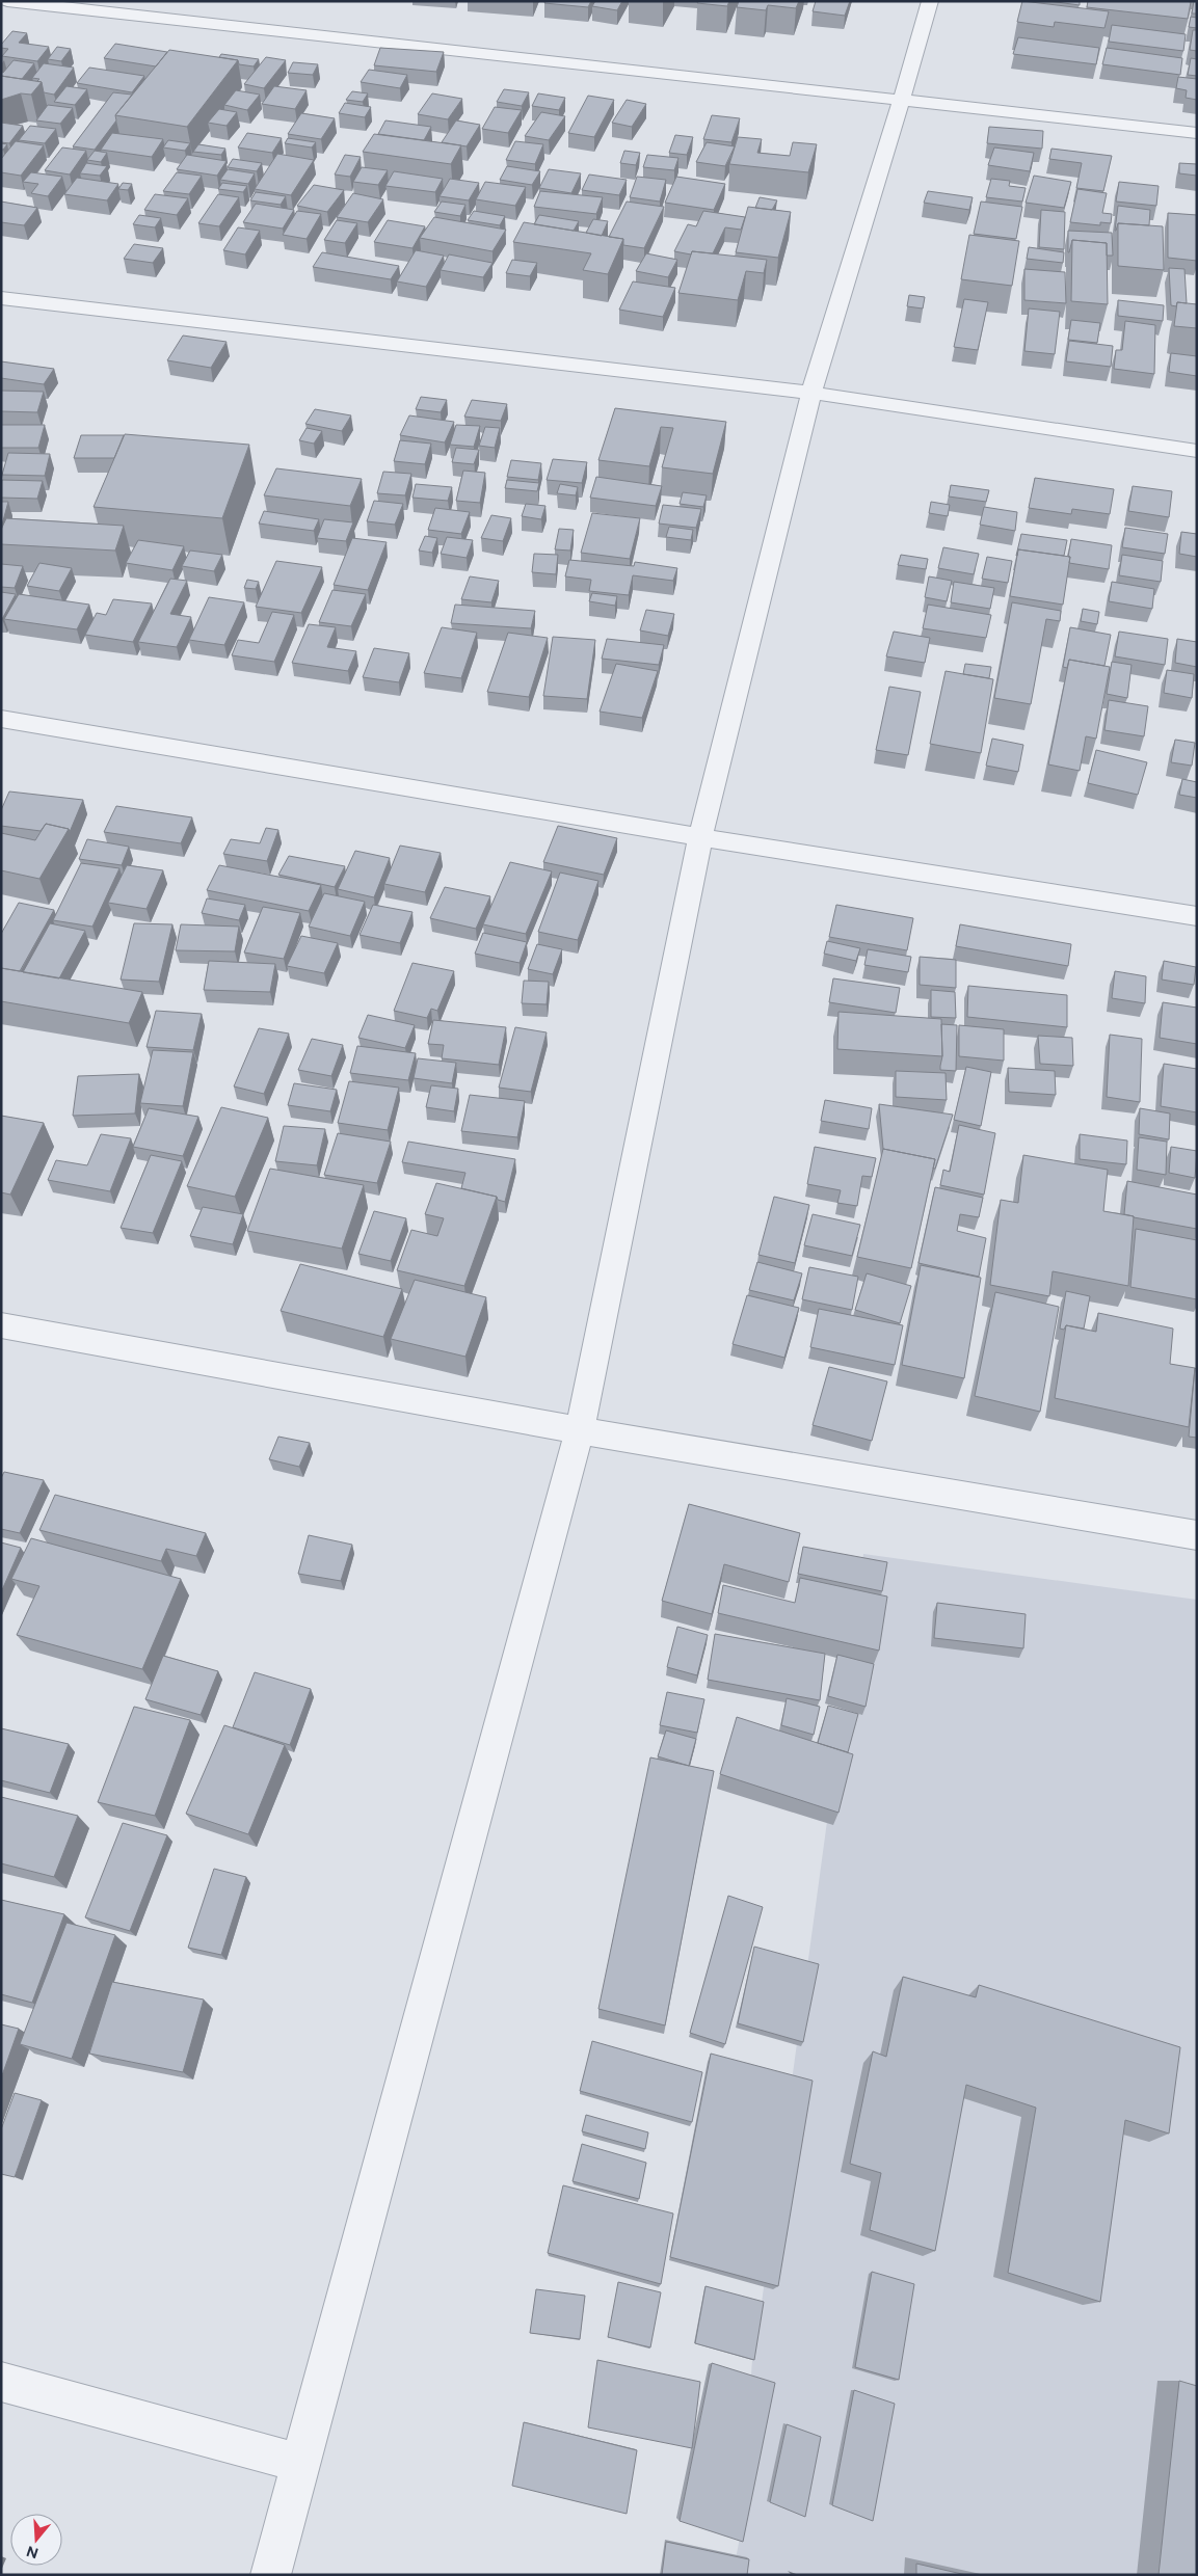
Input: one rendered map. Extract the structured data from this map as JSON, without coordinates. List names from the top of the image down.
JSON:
{
  "north": "bottom"
}
